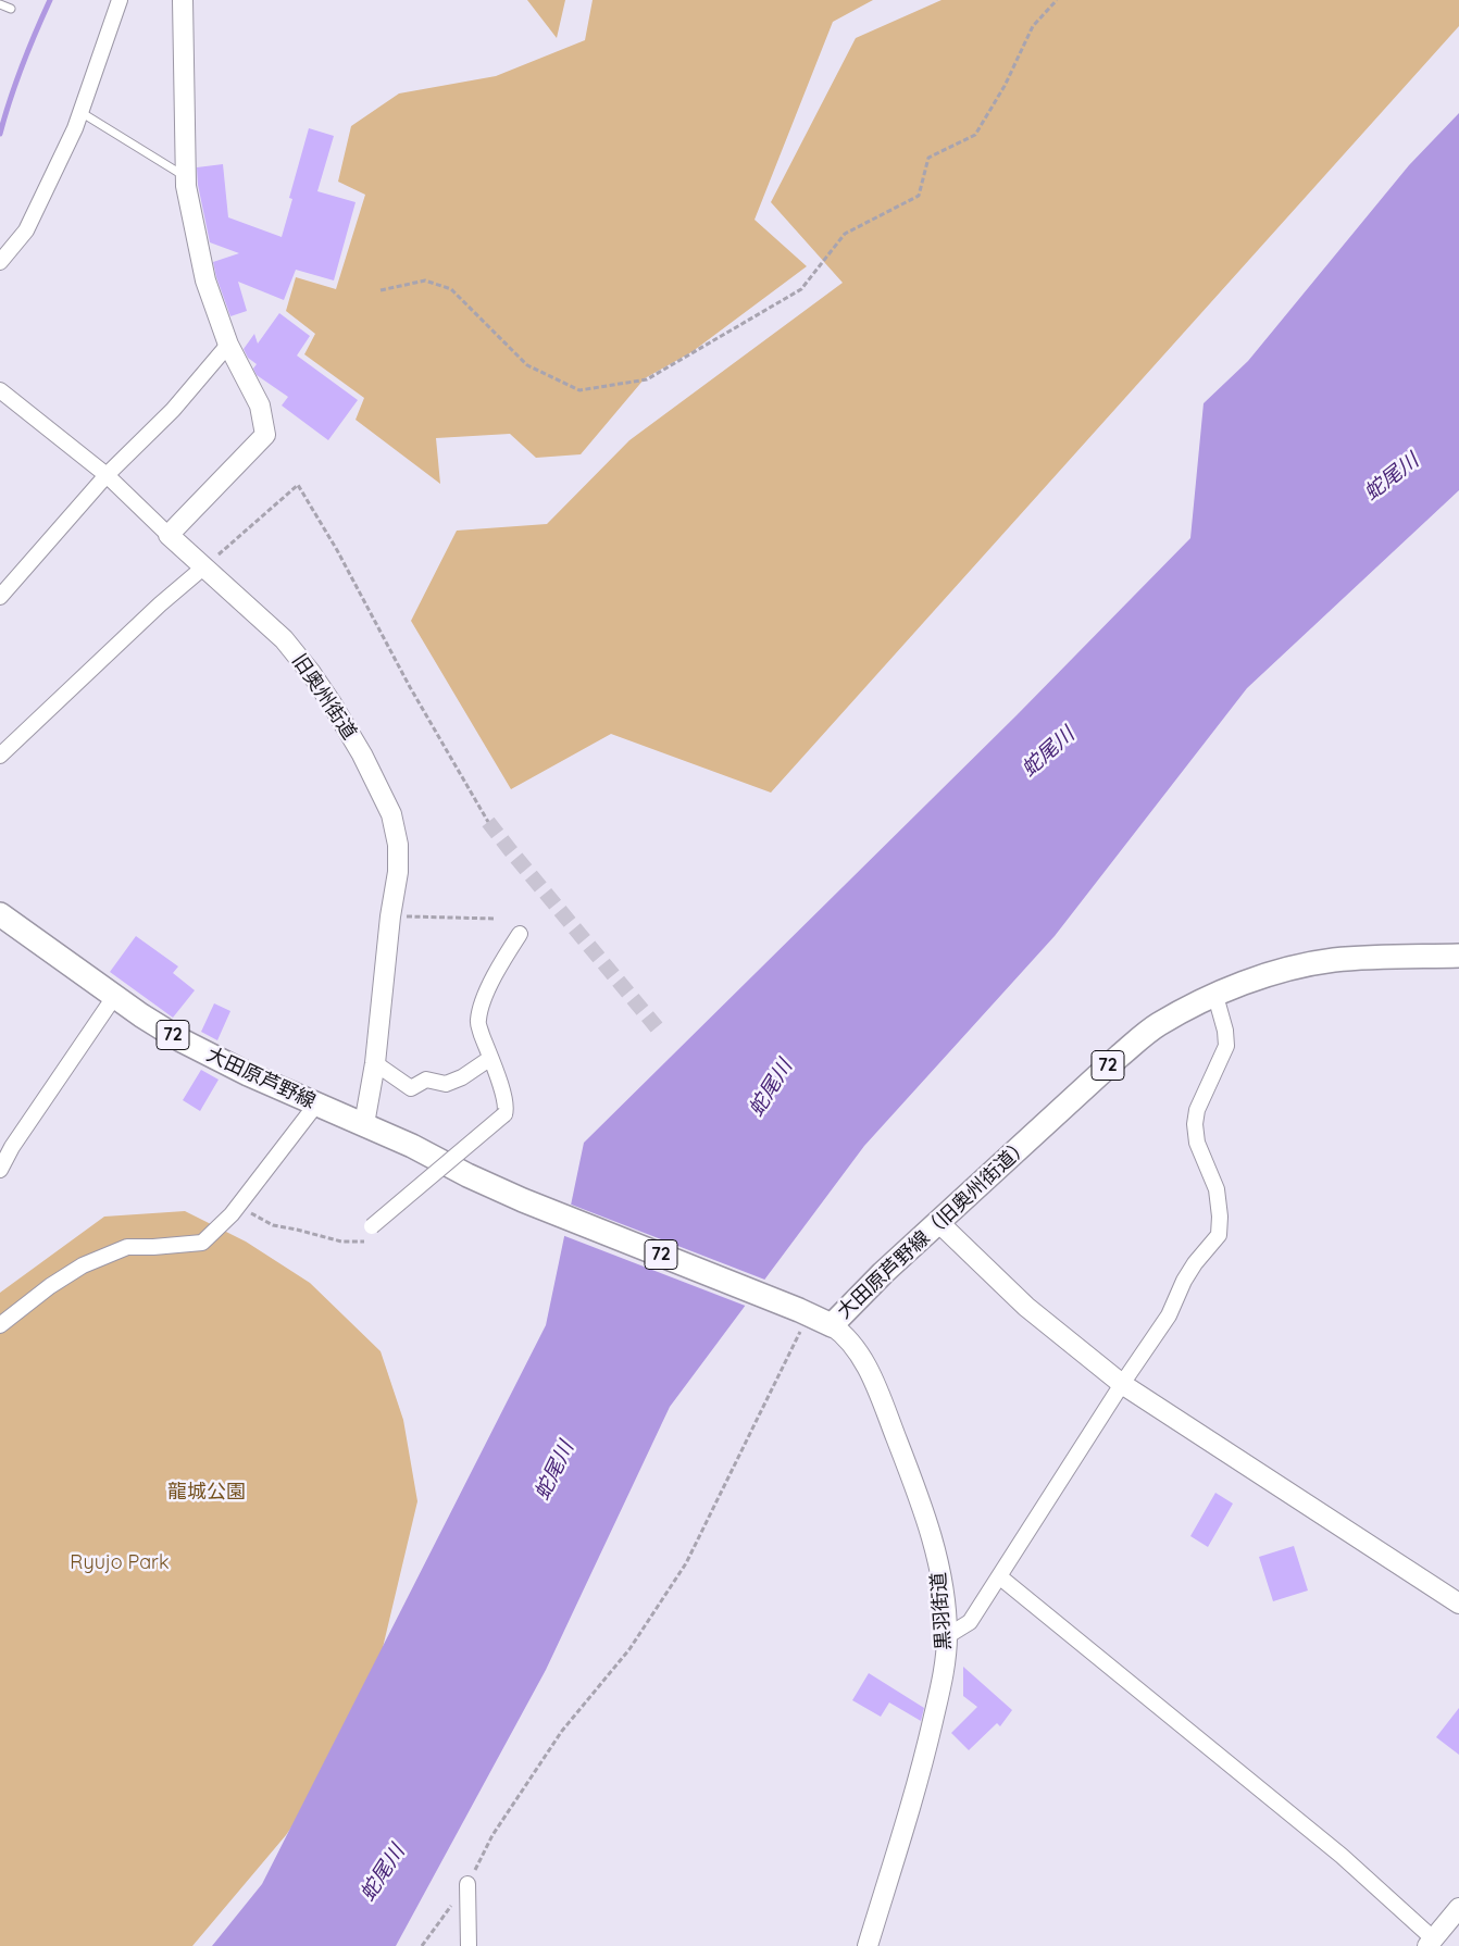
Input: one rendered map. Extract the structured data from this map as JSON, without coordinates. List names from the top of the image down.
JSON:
{
  "streets": {
    "main road": ["72", "大田原芦野線", "大田原芦野線（旧奥州街道）"],
    "street": ["旧奥州街道", "黒羽街道"]
  },
  "crossings": [
    ["旧奥州街道", "大田原芦野線"],
    ["旧奥州街道", "大田原芦野線（旧奥州街道）"],
    ["大田原芦野線", "大田原芦野線（旧奥州街道）"],
    ["大田原芦野線（旧奥州街道）", "黒羽街道"]
  ],
  "water": ["蛇尾川"],
  "parks": ["龍城公園", "Ryujo Park"]
}
